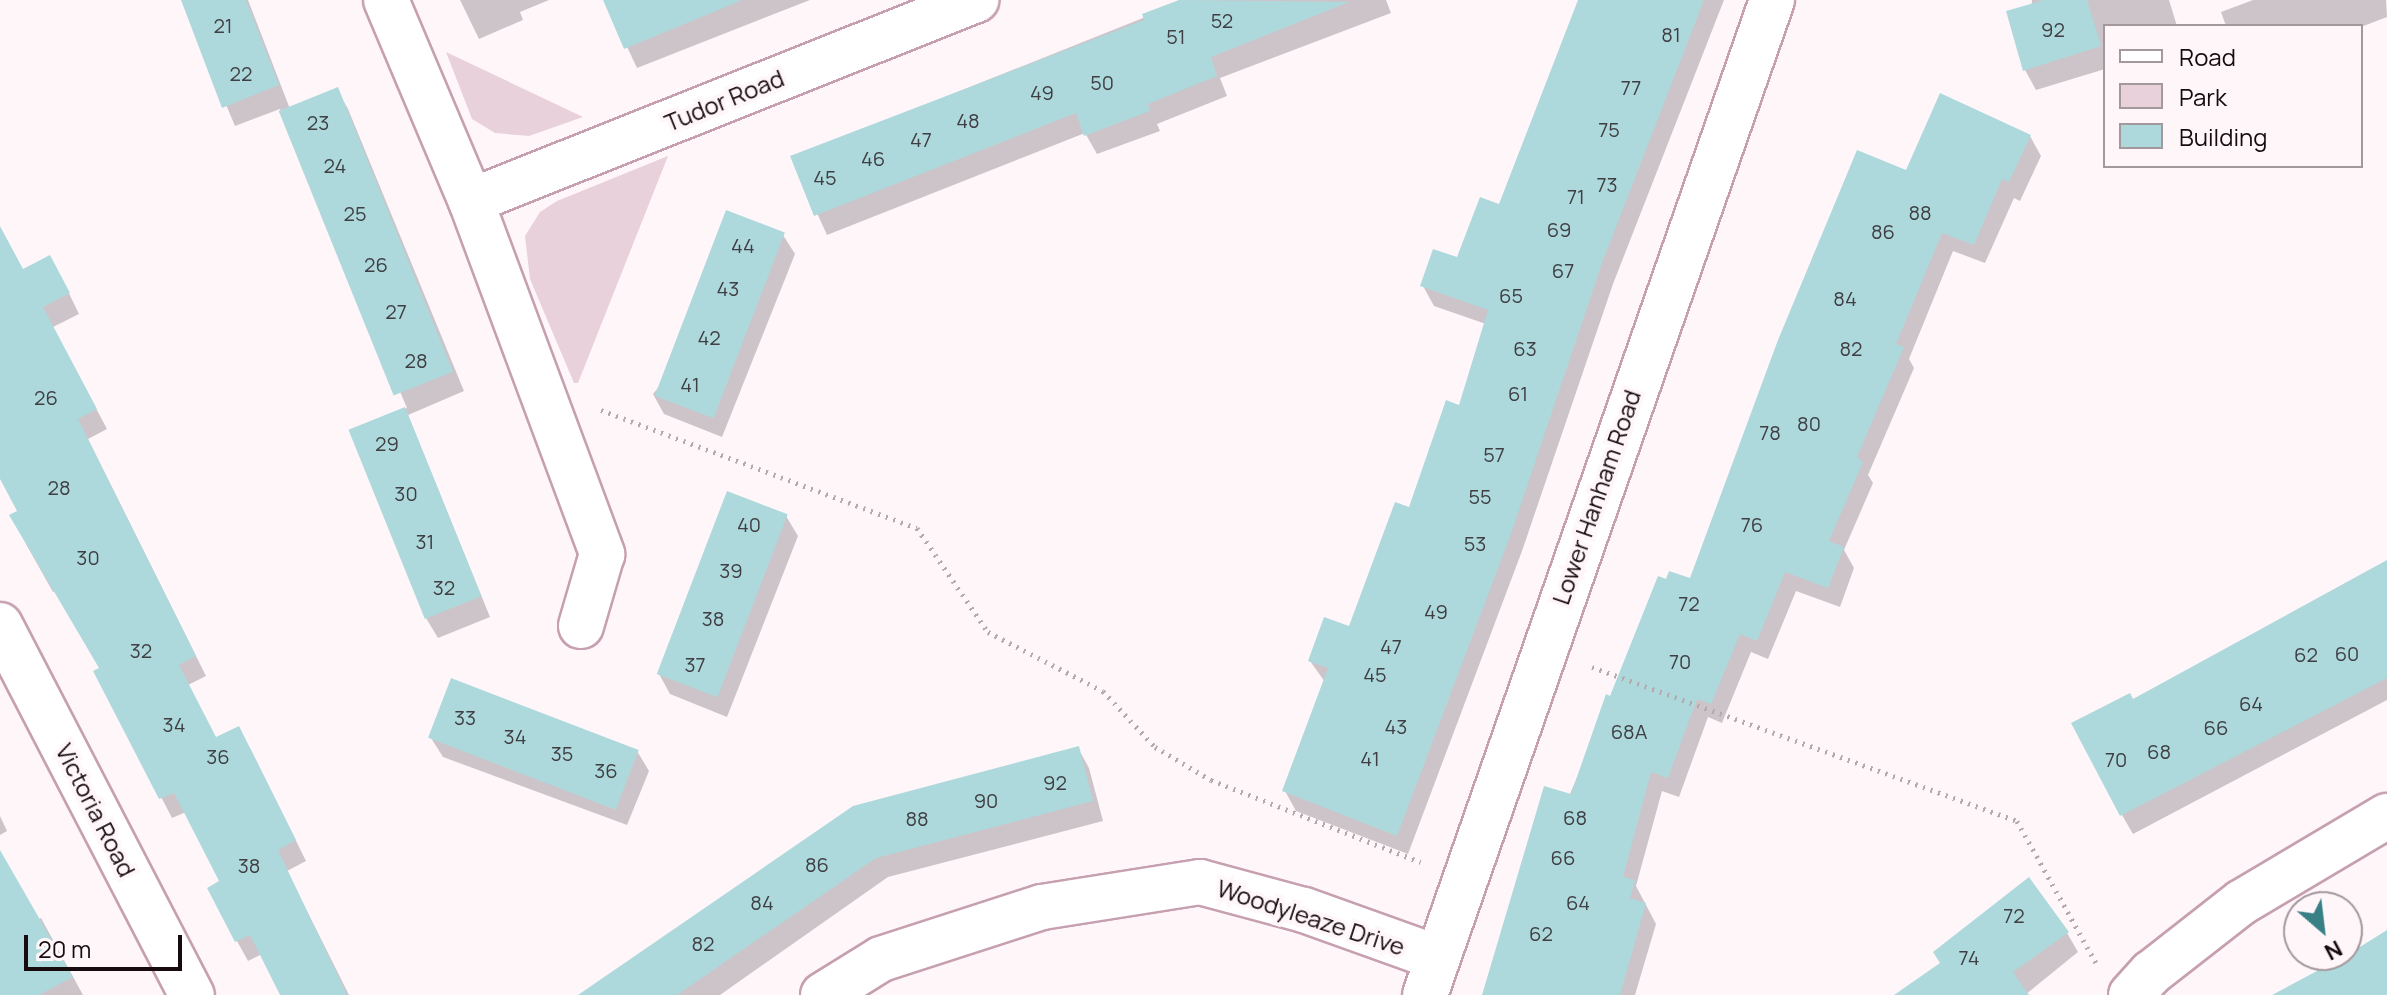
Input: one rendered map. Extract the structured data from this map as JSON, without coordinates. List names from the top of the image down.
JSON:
{
  "streets": {
    "street": [
      "Tudor Road",
      "Lower Hanham Road",
      "Victoria Road",
      "Woodyleaze Drive"
    ]
  },
  "crossings": [
    ["Lower Hanham Road", "Woodyleaze Drive"]
  ],
  "house_numbers": [
    "52",
    "21",
    "92",
    "81",
    "51",
    "22",
    "50",
    "77",
    "49",
    "48",
    "23",
    "75",
    "47",
    "46",
    "24",
    "45",
    "73",
    "71",
    "88",
    "25",
    "69",
    "86",
    "44",
    "26",
    "67",
    "43",
    "65",
    "84",
    "27",
    "42",
    "63",
    "82",
    "28",
    "41",
    "61",
    "26",
    "80",
    "78",
    "29",
    "57",
    "28",
    "30",
    "55",
    "40",
    "76",
    "31",
    "53",
    "30",
    "39",
    "32",
    "72",
    "49",
    "38",
    "47",
    "32",
    "60",
    "62",
    "70",
    "37",
    "45",
    "64",
    "33",
    "34",
    "43",
    "66",
    "68A",
    "34",
    "68",
    "35",
    "36",
    "41",
    "70",
    "36",
    "92",
    "90",
    "68",
    "88",
    "66",
    "86",
    "38",
    "84",
    "64",
    "72",
    "62",
    "82",
    "74"
  ],
  "legend": ["Road", "Park", "Building"],
  "scale_bar": "20 m",
  "north": "bottom right"
}
